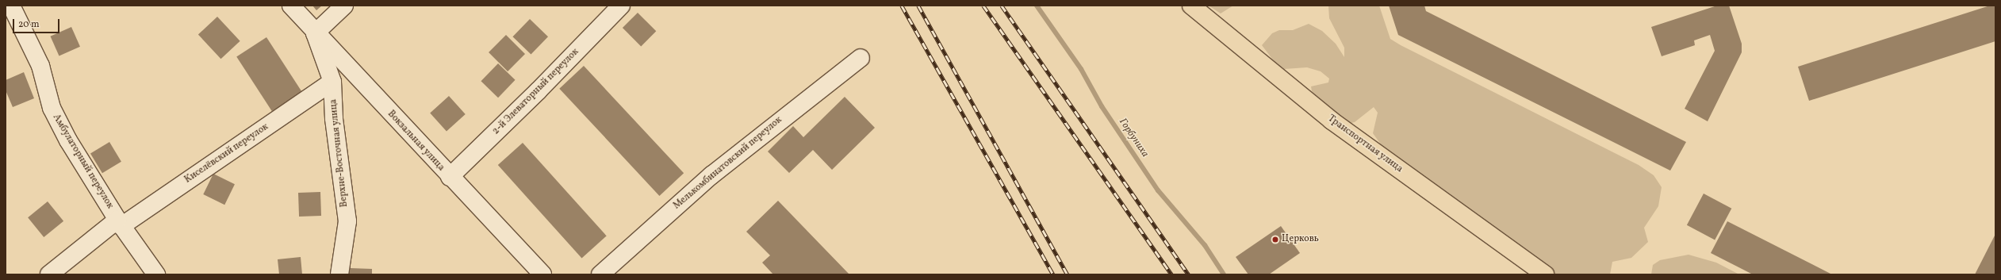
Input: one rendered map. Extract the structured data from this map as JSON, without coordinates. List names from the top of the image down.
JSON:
{
  "streets": {
    "main road": ["Транспортная улица"],
    "street": [
      "2-й Элеваторный переулок",
      "Вокзальная улица",
      "Верхне-Восточная улица",
      "Киселёвский переулок",
      "Амбулаторный переулок",
      "Мелькомбинатовский переулок"
    ]
  },
  "crossings": [
    ["2-й Элеваторный переулок", "Вокзальная улица"],
    ["Вокзальная улица", "Верхне-Восточная улица"],
    ["Верхне-Восточная улица", "Киселёвский переулок"],
    ["Киселёвский переулок", "Амбулаторный переулок"]
  ],
  "water": ["Горбуниха"],
  "places": ["Церковь"],
  "scale_bar": "20 m"
}
